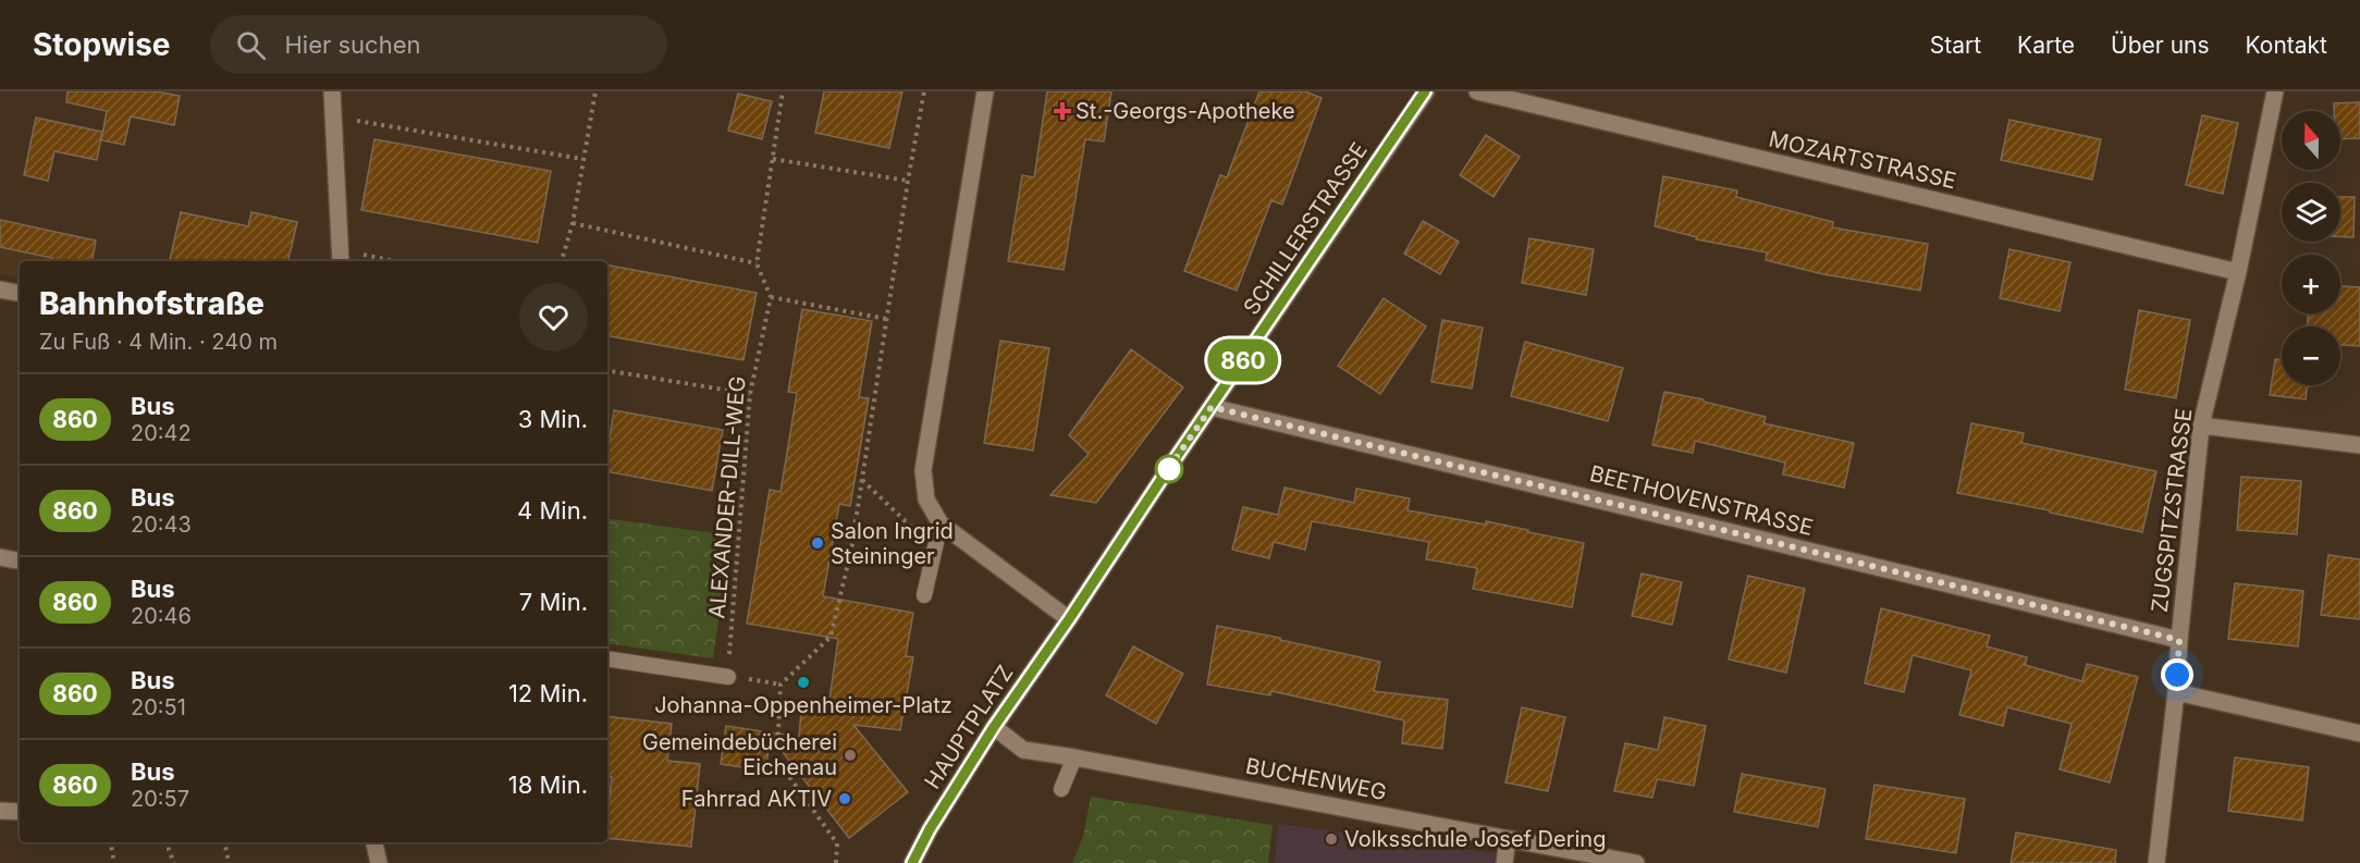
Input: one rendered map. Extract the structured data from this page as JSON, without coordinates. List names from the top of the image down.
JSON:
{
  "streets": {
    "street": [
      "MOZARTSTRASSE",
      "SCHILLERSTRASSE",
      "BEETHOVENSTRASSE",
      "ZUGSPITZSTRASSE",
      "HAUPTPLATZ",
      "BUCHENWEG"
    ],
    "path": ["ALEXANDER-DILL-WEG"]
  },
  "crossings": [
    ["MOZARTSTRASSE", "ZUGSPITZSTRASSE"],
    ["SCHILLERSTRASSE", "BEETHOVENSTRASSE"],
    ["SCHILLERSTRASSE", "HAUPTPLATZ"],
    ["BEETHOVENSTRASSE", "ZUGSPITZSTRASSE"],
    ["HAUPTPLATZ", "BUCHENWEG"]
  ],
  "places": {
    "health": ["St.-Georgs-Apotheke"],
    "other": [
      "Salon Ingrid Steininger",
      "Johanna-Oppenheimer-Platz",
      "Gemeindebücherei Eichenau",
      "Fahrrad AKTIV",
      "Volksschule Josef Dering"
    ]
  },
  "lines": ["bus line 860"],
  "north": "top",
  "page": {
    "header": "Stopwise",
    "search": "Hier suchen",
    "nav": [
      "Start",
      "Karte",
      "Über uns",
      "Kontakt"
    ],
    "on_map": "860",
    "map_buttons": ["+", "−"],
    "heading": ["Bahnhofstraße", "Zu Fuß · 4 Min. · 240 m"],
    "list": [
      {
        "mark": "860",
        "name": "Bus",
        "note": "20:42",
        "value": "3 Min."
      },
      {
        "mark": "860",
        "name": "Bus",
        "note": "20:43",
        "value": "4 Min."
      },
      {
        "mark": "860",
        "name": "Bus",
        "note": "20:46",
        "value": "7 Min."
      },
      {
        "mark": "860",
        "name": "Bus",
        "note": "20:51",
        "value": "12 Min."
      },
      {
        "mark": "860",
        "name": "Bus",
        "note": "20:57",
        "value": "18 Min."
      }
    ]
  }
}
